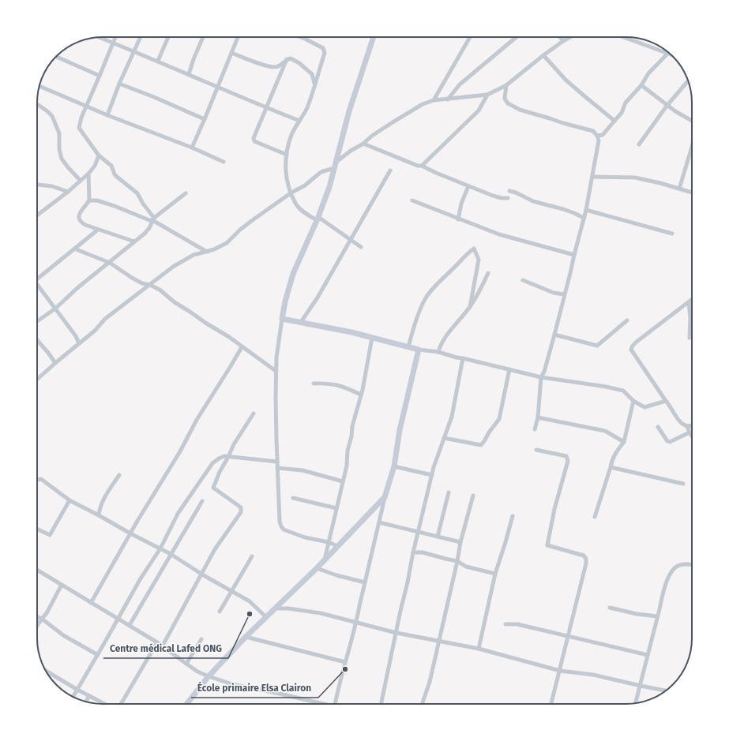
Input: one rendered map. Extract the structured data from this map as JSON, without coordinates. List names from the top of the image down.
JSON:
{
  "places": ["Centre médical Lafed ONG", "École primaire Elsa Clairon"]
}
